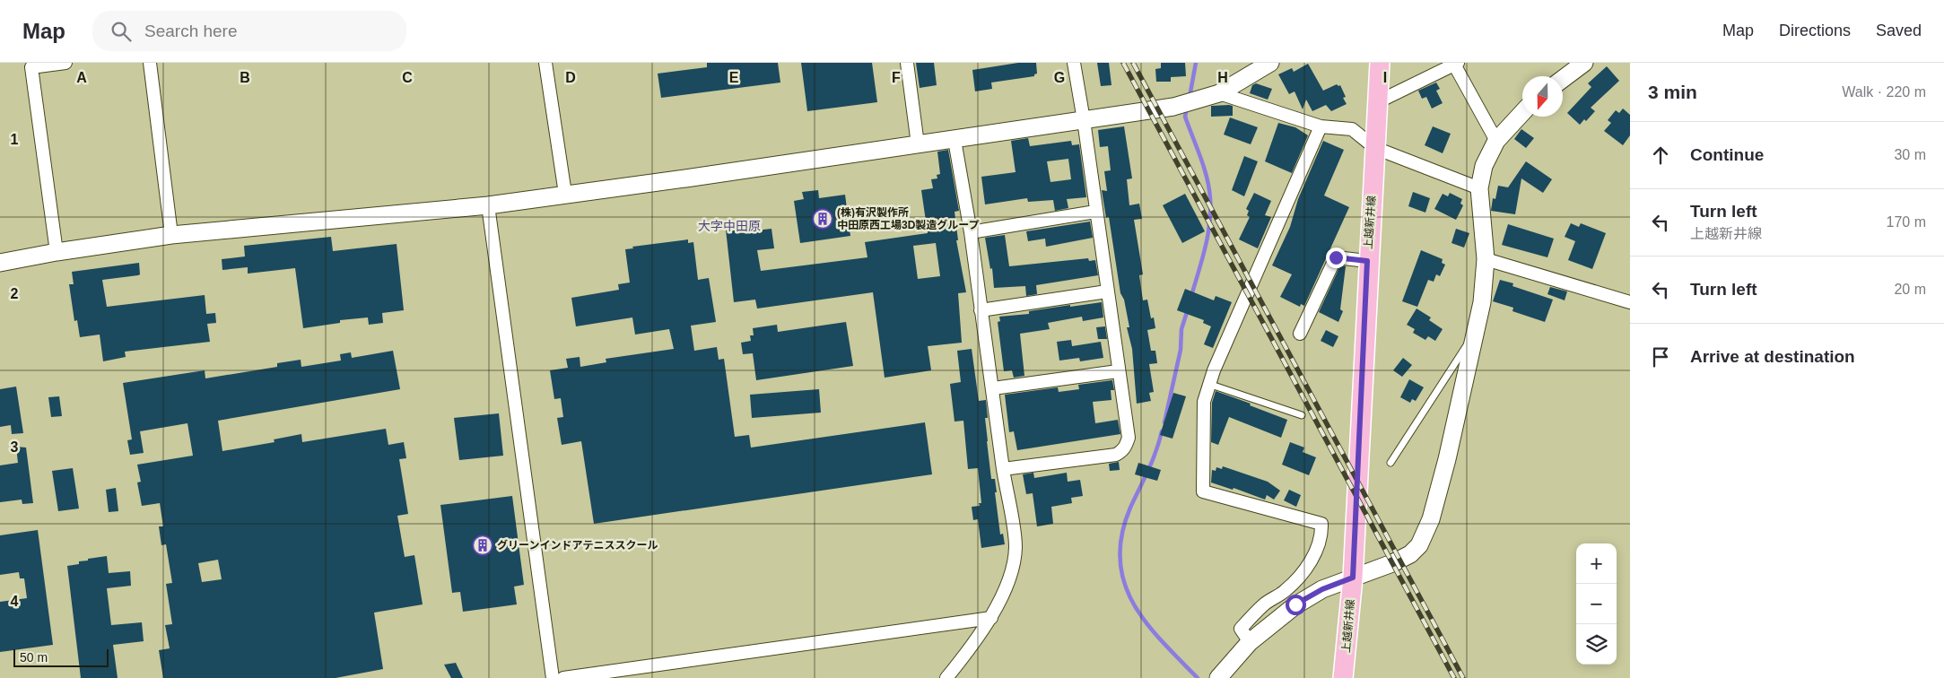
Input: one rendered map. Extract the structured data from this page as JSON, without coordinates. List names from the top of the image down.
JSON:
{
  "streets": {
    "main road": ["上越新井線"]
  },
  "districts": ["大字中田原"],
  "places": {
    "building": ["(株)有沢製作所 中田原西工場3D製造グループ", "グリーンインドアテニススクール"]
  },
  "scale_bar": "50 m",
  "north": "bottom",
  "page": {
    "header": "Map",
    "search": "Search here",
    "nav": ["Map", "Directions", "Saved"],
    "heading": ["3 min", "Walk · 220 m"],
    "list": [
      ["Continue", "30 m"],
      ["Turn left", "上越新井線", "170 m"],
      ["Turn left", "20 m"],
      "Arrive at destination"
    ],
    "map_buttons": ["+", "−"],
    "scale": "50 m"
  },
  "grid": {
    "columns": [
      "A",
      "B",
      "C",
      "D",
      "E",
      "F",
      "G",
      "H",
      "I"
    ],
    "rows": [
      "1",
      "2",
      "3",
      "4"
    ]
  }
}
